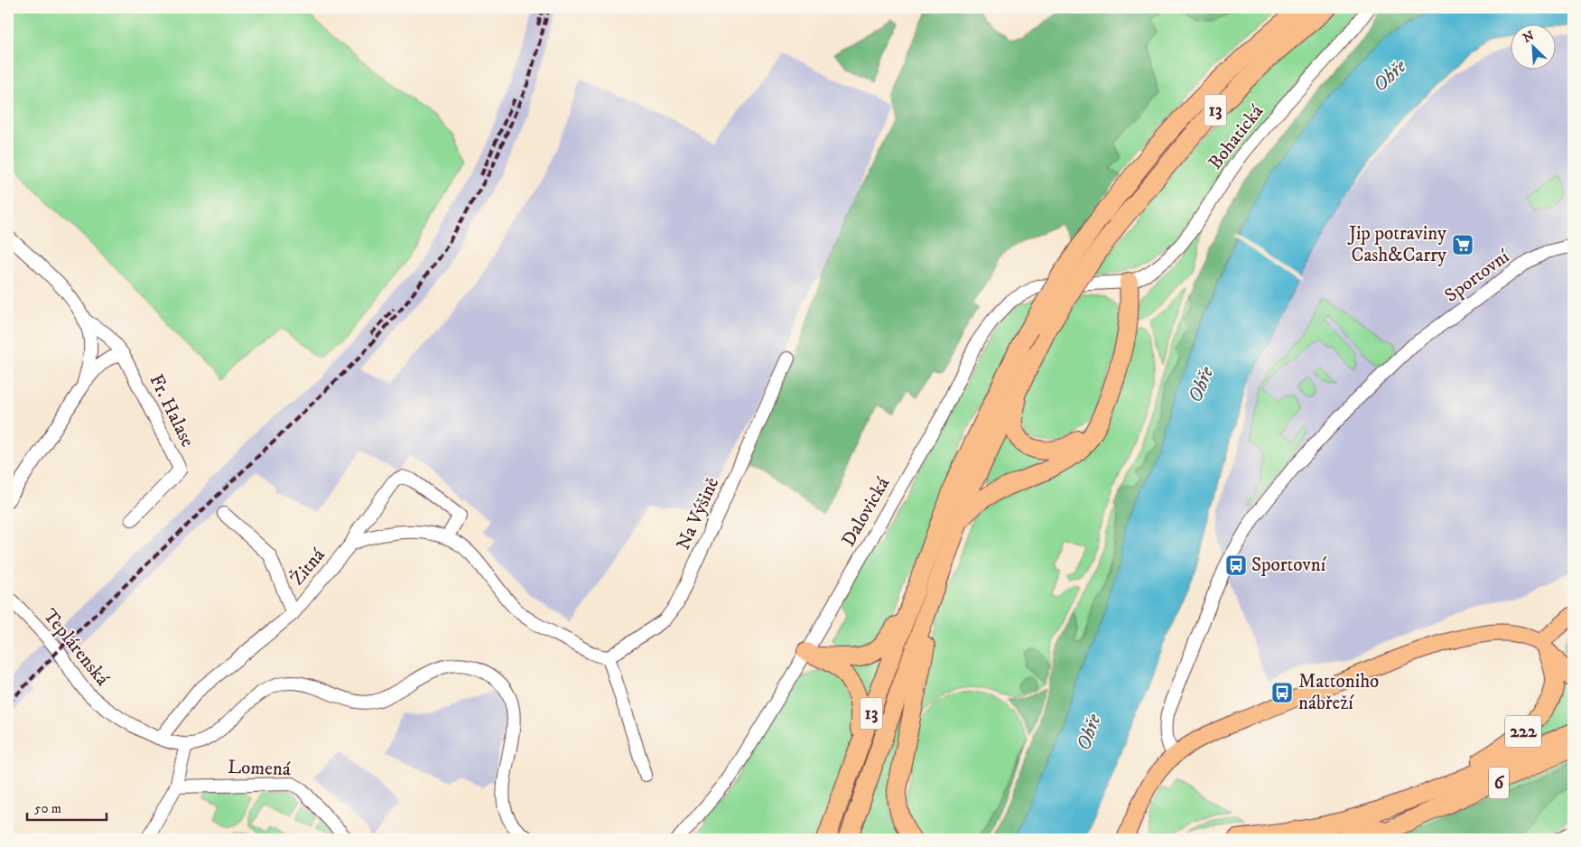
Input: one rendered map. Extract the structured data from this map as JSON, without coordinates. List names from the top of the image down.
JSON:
{
  "streets": {
    "highway": ["13", "222", "6"],
    "street": [
      "Bohatická",
      "Sportovní",
      "Fr. Halase",
      "Dalovická",
      "Na Výšině",
      "Žitná",
      "Teplárenská",
      "Lomená"
    ]
  },
  "crossings": [
    ["Bohatická", "Dalovická"],
    ["Žitná", "Teplárenská"],
    ["222", "6"]
  ],
  "water": ["Ohře"],
  "places": {
    "supermarket": ["Jip potraviny Cash&Carry"],
    "bus stop": ["Sportovní", "Mattoniho nábřeží"]
  },
  "scale_bar": "50 m",
  "north": "top left"
}
